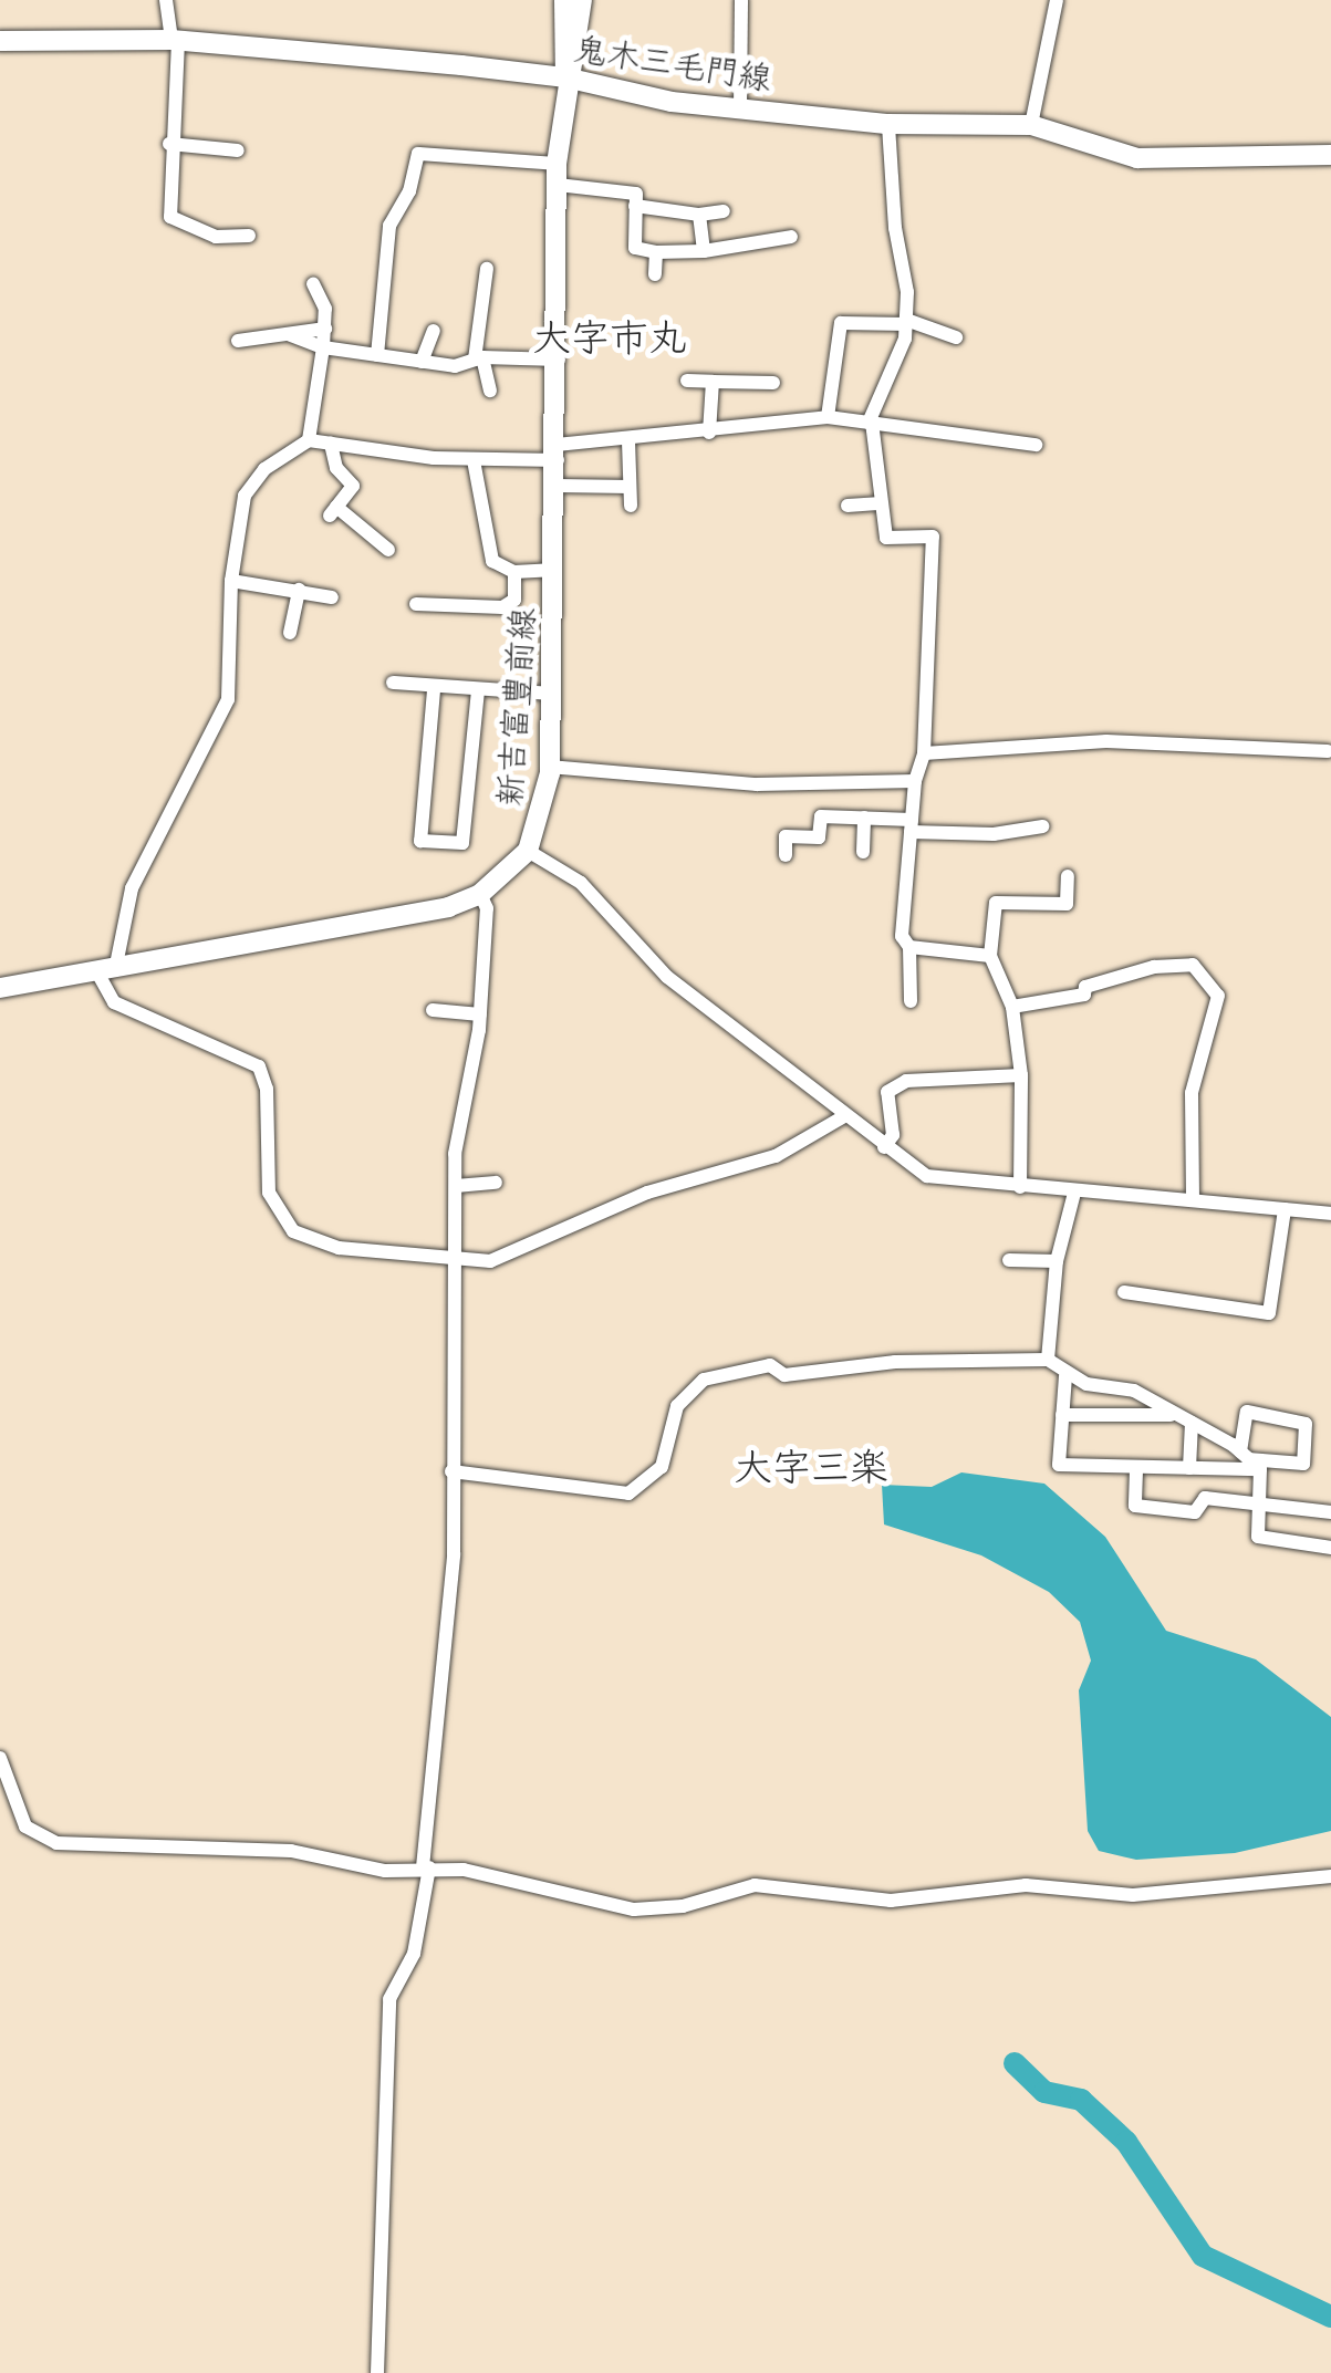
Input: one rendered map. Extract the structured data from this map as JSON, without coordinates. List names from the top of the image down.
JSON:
{
  "streets": {
    "main road": ["鬼木三毛門線", "新吉富豊前線"]
  },
  "crossings": [
    ["鬼木三毛門線", "新吉富豊前線"]
  ],
  "districts": ["大字市丸", "大字三楽"]
}
